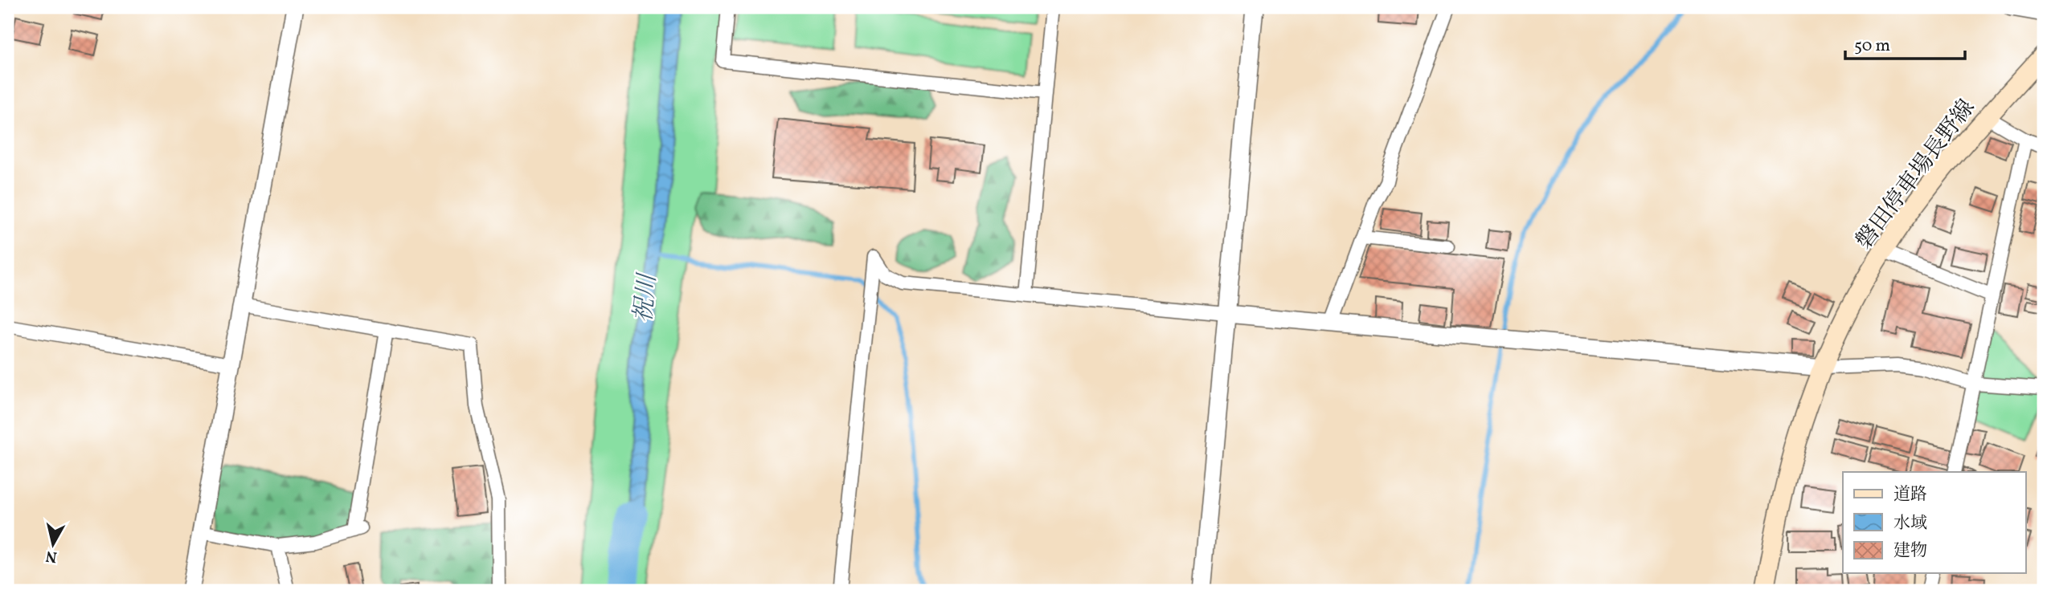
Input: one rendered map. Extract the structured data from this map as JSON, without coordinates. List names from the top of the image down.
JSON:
{
  "streets": {
    "main road": ["磐田停車場長野線"]
  },
  "water": ["祝川"],
  "legend": ["道路", "水域", "建物"],
  "scale_bar": "50 m",
  "north": "bottom"
}
